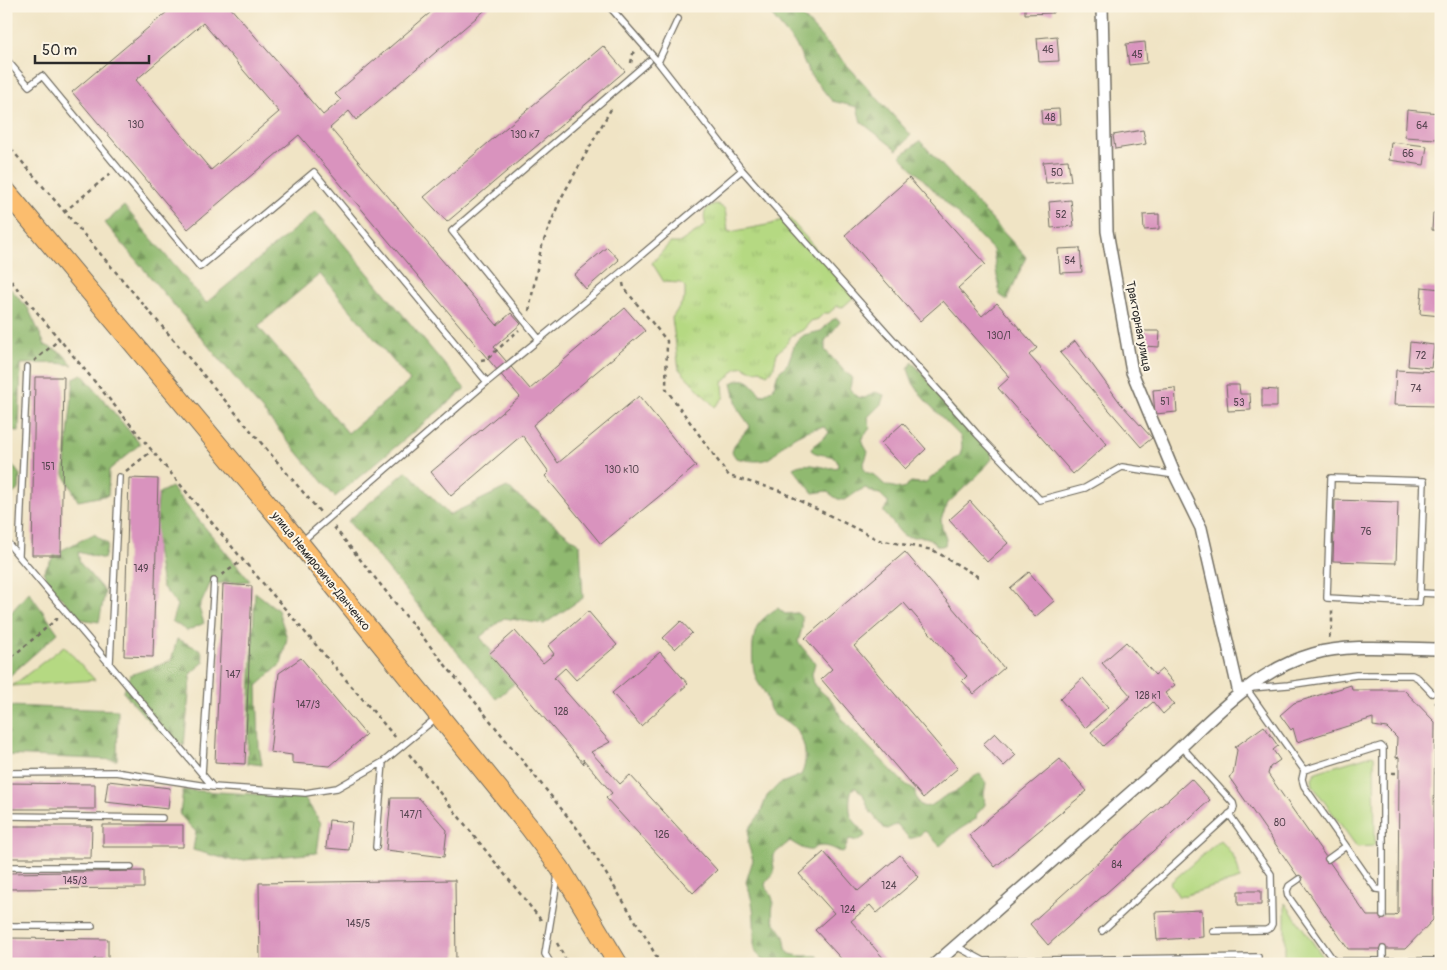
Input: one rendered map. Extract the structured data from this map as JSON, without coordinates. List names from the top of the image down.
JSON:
{
  "streets": {
    "main road": ["улица Немировича-Данченко"],
    "street": ["Тракторная улица"]
  },
  "house_numbers": [
    "46",
    "45",
    "48",
    "130",
    "64",
    "130 к7",
    "66",
    "50",
    "52",
    "54",
    "130/1",
    "72",
    "74",
    "51",
    "53",
    "151",
    "130 к10",
    "76",
    "149",
    "147",
    "128 к1",
    "147/3",
    "128",
    "147/1",
    "80",
    "126",
    "84",
    "145/3",
    "124",
    "124",
    "145/5"
  ],
  "scale_bar": "50 m"
}
